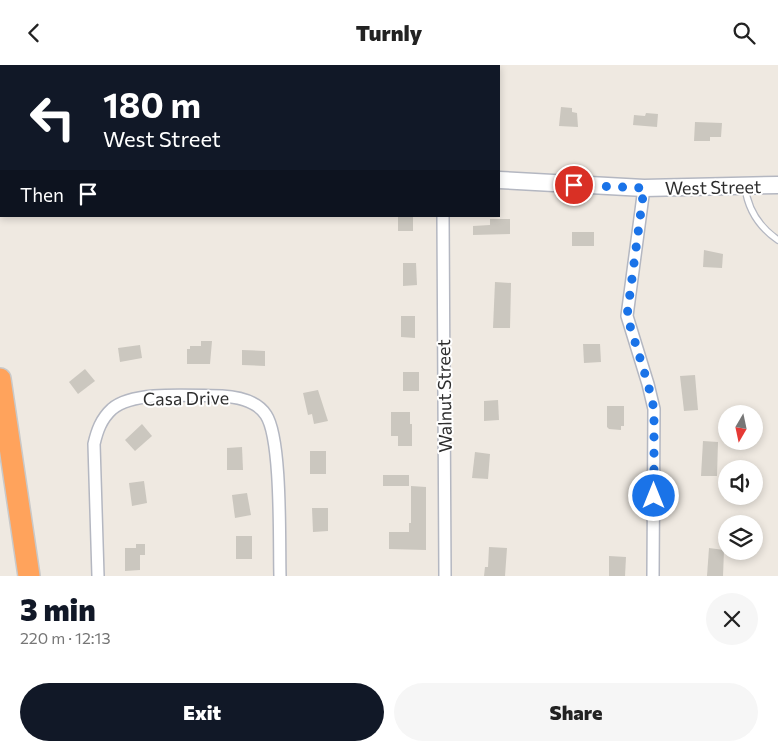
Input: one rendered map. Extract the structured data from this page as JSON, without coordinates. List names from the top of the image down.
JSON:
{
  "streets": {
    "street": ["West Street", "Walnut Street", "Casa Drive"]
  },
  "north": "bottom",
  "page": {
    "header": "Turnly",
    "turn": ["180 m", "West Street"],
    "then": "Then",
    "heading": ["3 min", "220 m · 12:13"],
    "buttons": ["Exit", "Share"]
  }
}
